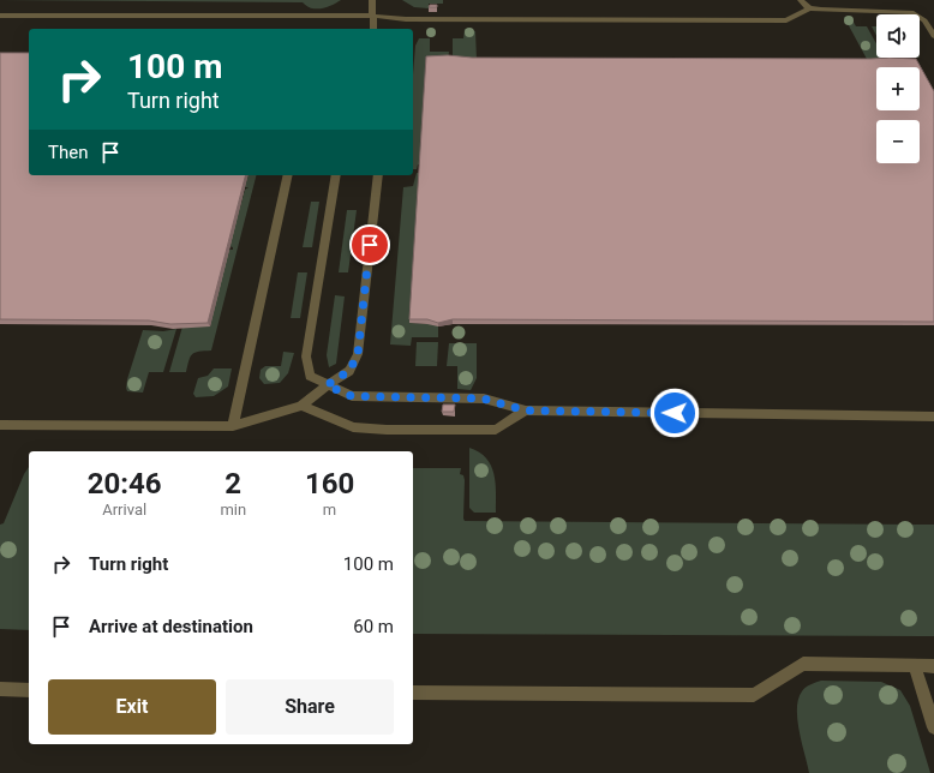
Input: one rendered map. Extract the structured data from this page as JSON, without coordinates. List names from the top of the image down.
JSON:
{
  "page": {
    "map_buttons": ["+", "−"],
    "turn": ["100 m", "Turn right"],
    "then": "Then",
    "eta": [
      "20:46",
      "Arrival",
      "2",
      "min",
      "160",
      "m"
    ],
    "list": [
      {
        "name": "Turn right",
        "value": "100 m"
      },
      {
        "name": "Arrive at destination",
        "value": "60 m"
      }
    ],
    "buttons": ["Exit", "Share"]
  }
}
